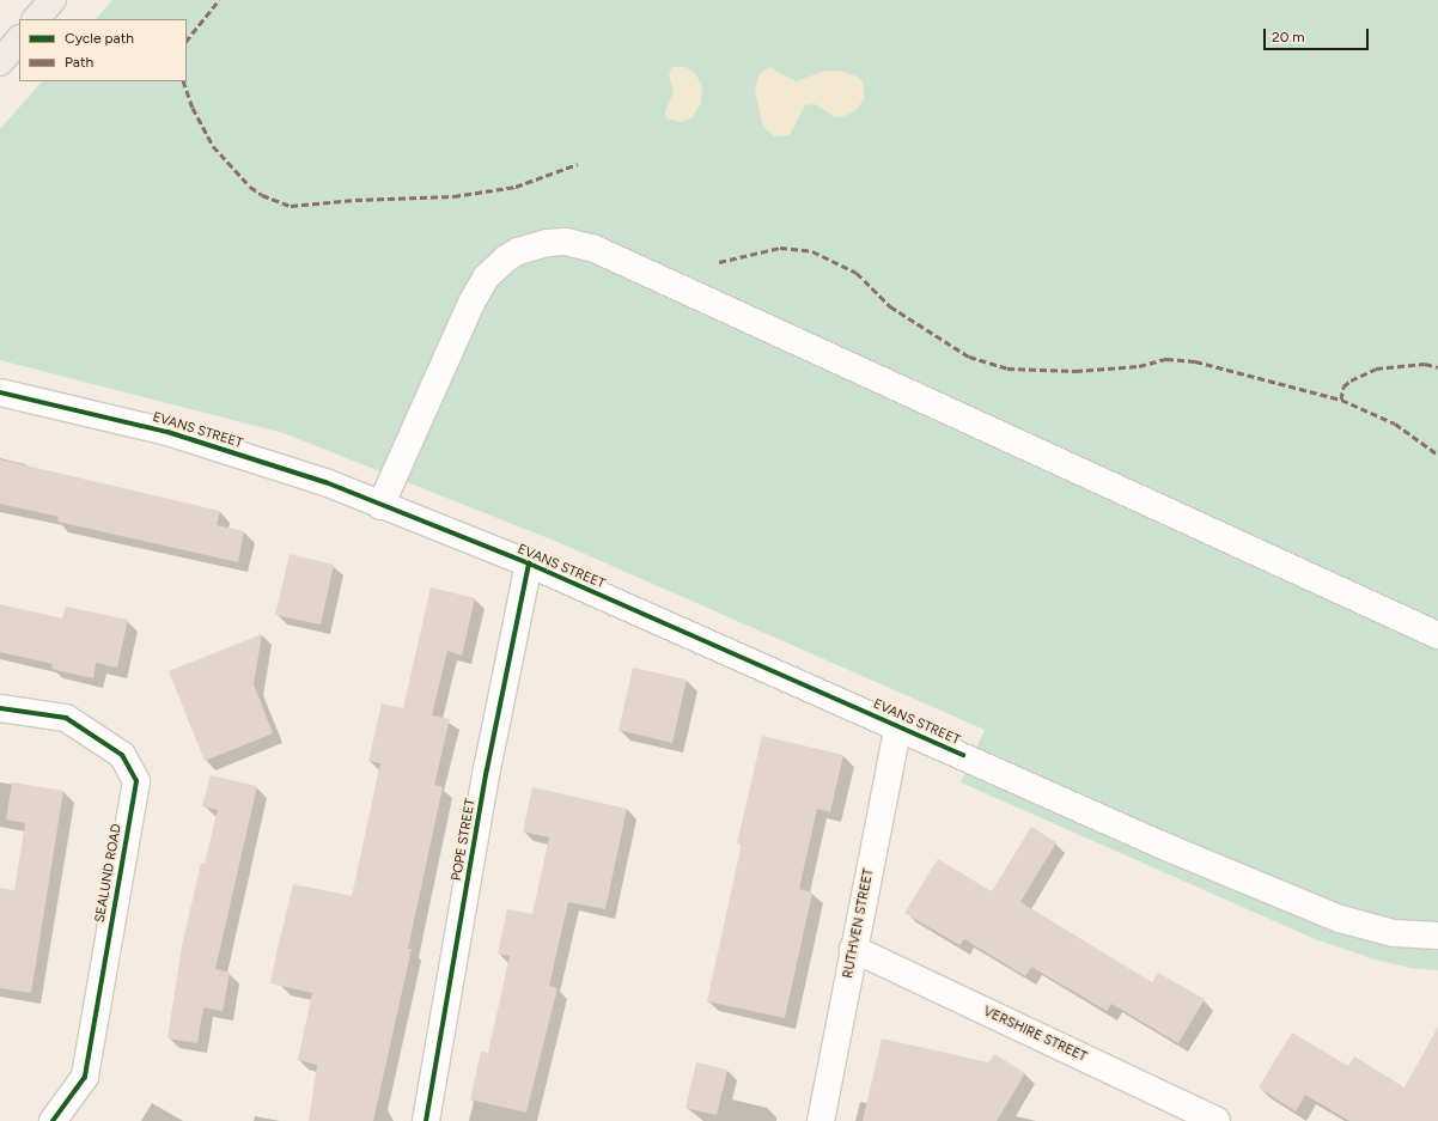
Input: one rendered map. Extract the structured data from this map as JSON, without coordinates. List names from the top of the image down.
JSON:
{
  "streets": {
    "street": [
      "EVANS STREET",
      "POPE STREET",
      "SEALUND ROAD",
      "RUTHVEN STREET",
      "VERSHIRE STREET"
    ]
  },
  "crossings": [
    ["EVANS STREET", "POPE STREET"],
    ["EVANS STREET", "RUTHVEN STREET"],
    ["RUTHVEN STREET", "VERSHIRE STREET"]
  ],
  "legend": ["Cycle path", "Path"],
  "scale_bar": "20 m"
}
